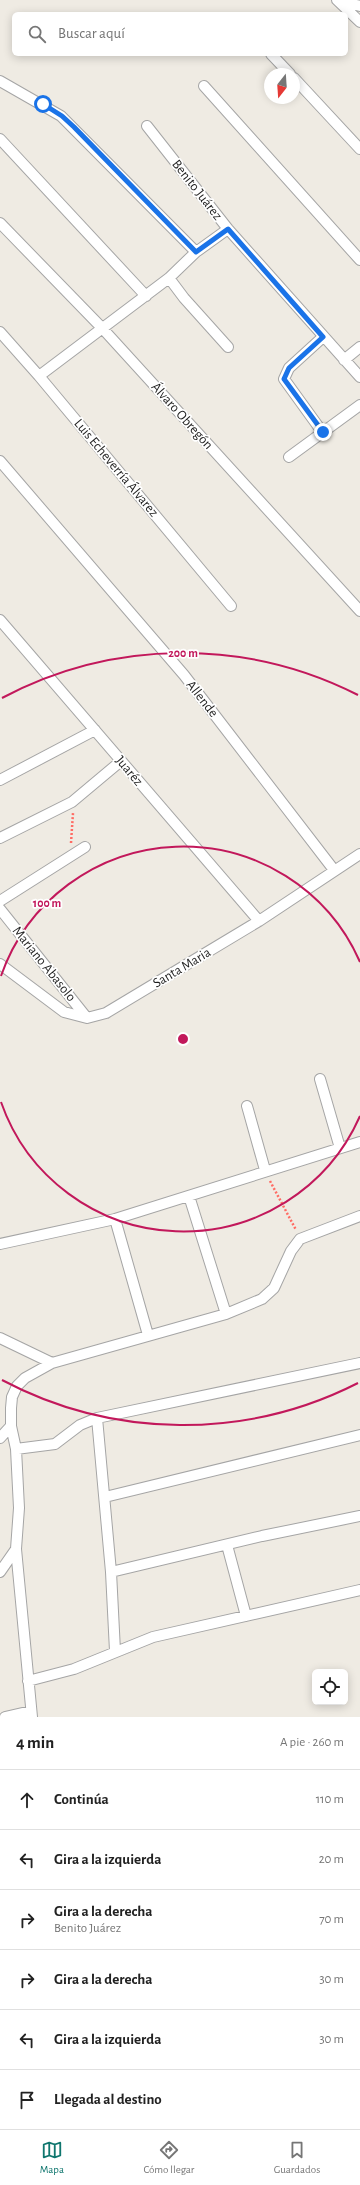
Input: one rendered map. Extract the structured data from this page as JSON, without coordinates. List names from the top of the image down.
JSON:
{
  "streets": {
    "street": [
      "Benito Juárez",
      "Álvaro Obregón",
      "Luis Echeverría Álvarez",
      "Allende",
      "Juaréz",
      "Mariano Abasolo",
      "Santa Maria"
    ]
  },
  "crossings": [
    ["Allende", "Santa Maria"],
    ["Juaréz", "Santa Maria"],
    ["Mariano Abasolo", "Santa Maria"]
  ],
  "north": "bottom",
  "page": {
    "search": "Buscar aquí",
    "heading": ["4 min", "A pie · 260 m"],
    "list": [
      ["Continúa", "110 m"],
      ["Gira a la izquierda", "20 m"],
      ["Gira a la derecha", "Benito Juárez", "70 m"],
      ["Gira a la derecha", "30 m"],
      ["Gira a la izquierda", "30 m"],
      "Llegada al destino"
    ],
    "nav": ["Mapa", "Cómo llegar", "Guardados"]
  },
  "rings": ["200 m", "100 m"]
}
